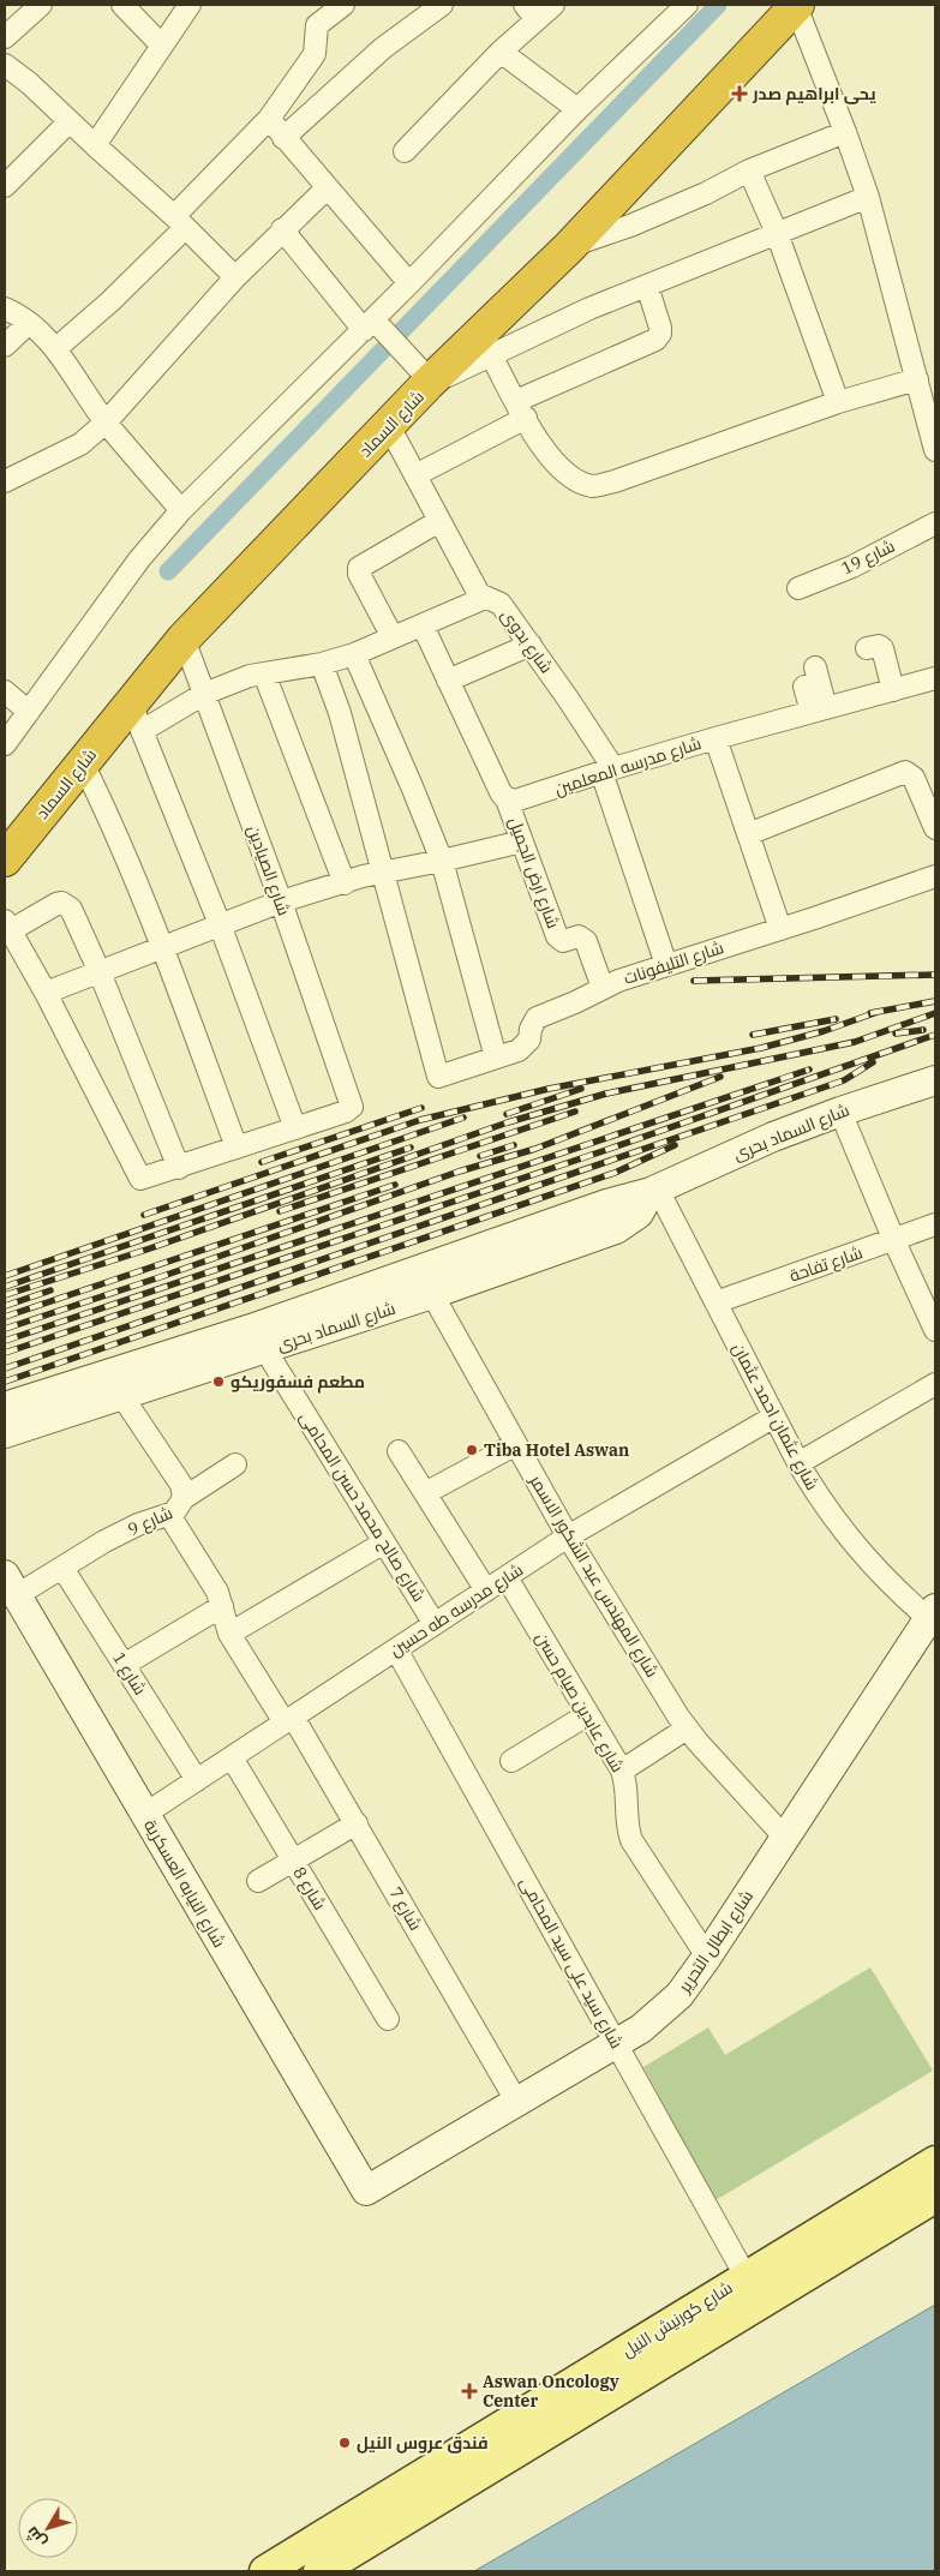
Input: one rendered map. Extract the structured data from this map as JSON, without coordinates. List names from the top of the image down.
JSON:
{
  "streets": {
    "highway": ["شارع السماد"],
    "main road": ["شارع كورنيش النيل"],
    "street": [
      "شارع 19",
      "شارع بدوى",
      "شارع مدرسه المعلمين",
      "شارع الصيادين",
      "شارع ارض الجميل",
      "شارع التليفونات",
      "شارع السماد بحرى",
      "شارع تفاحة",
      "شارع عثمان احمد عثمان",
      "شارع صالح محمد حسن المحامى",
      "شارع 9",
      "شارع المهندس عبد الشكور الاسمر",
      "شارع مدرسه طه حسين",
      "شارع 1",
      "شارع عابدين صيام حسن",
      "شارع النيابه العسكرية",
      "شارع 8",
      "شارع 7",
      "شارع ابطال التحرير",
      "شارع سيد على سيد المحامى"
    ]
  },
  "crossings": [
    ["شارع السماد", "شارع بدوى"],
    ["شارع السماد", "شارع الصيادين"],
    ["شارع بدوى", "شارع مدرسه المعلمين"],
    ["شارع بدوى", "شارع التليفونات"],
    ["شارع مدرسه المعلمين", "شارع ارض الجميل"],
    ["شارع ارض الجميل", "شارع التليفونات"],
    ["شارع السماد بحرى", "شارع عثمان احمد عثمان"],
    ["شارع السماد بحرى", "شارع صالح محمد حسن المحامى"],
    ["شارع السماد بحرى", "شارع 9"],
    ["شارع السماد بحرى", "شارع المهندس عبد الشكور الاسمر"],
    ["شارع تفاحة", "شارع عثمان احمد عثمان"],
    ["شارع عثمان احمد عثمان", "شارع مدرسه طه حسين"],
    ["شارع عثمان احمد عثمان", "شارع ابطال التحرير"],
    ["شارع صالح محمد حسن المحامى", "شارع مدرسه طه حسين"],
    ["شارع 9", "شارع 1"],
    ["شارع 9", "شارع النيابه العسكرية"],
    ["شارع 9", "شارع 7"],
    ["شارع المهندس عبد الشكور الاسمر", "شارع مدرسه طه حسين"],
    ["شارع المهندس عبد الشكور الاسمر", "شارع ابطال التحرير"],
    ["شارع مدرسه طه حسين", "شارع 1"],
    ["شارع مدرسه طه حسين", "شارع عابدين صيام حسن"],
    ["شارع مدرسه طه حسين", "شارع النيابه العسكرية"],
    ["شارع مدرسه طه حسين", "شارع 8"],
    ["شارع مدرسه طه حسين", "شارع 7"],
    ["شارع مدرسه طه حسين", "شارع سيد على سيد المحامى"],
    ["شارع عابدين صيام حسن", "شارع ابطال التحرير"],
    ["شارع النيابه العسكرية", "شارع ابطال التحرير"],
    ["شارع 7", "شارع ابطال التحرير"],
    ["شارع ابطال التحرير", "شارع سيد على سيد المحامى"],
    ["شارع سيد على سيد المحامى", "شارع كورنيش النيل"]
  ],
  "places": {
    "health": ["يحى ابراهيم صدر", "Aswan Oncology Center"],
    "other": ["مطعم فسفوريكو", "Tiba Hotel Aswan", "فندق عروس النيل"]
  },
  "north": "bottom left"
}
